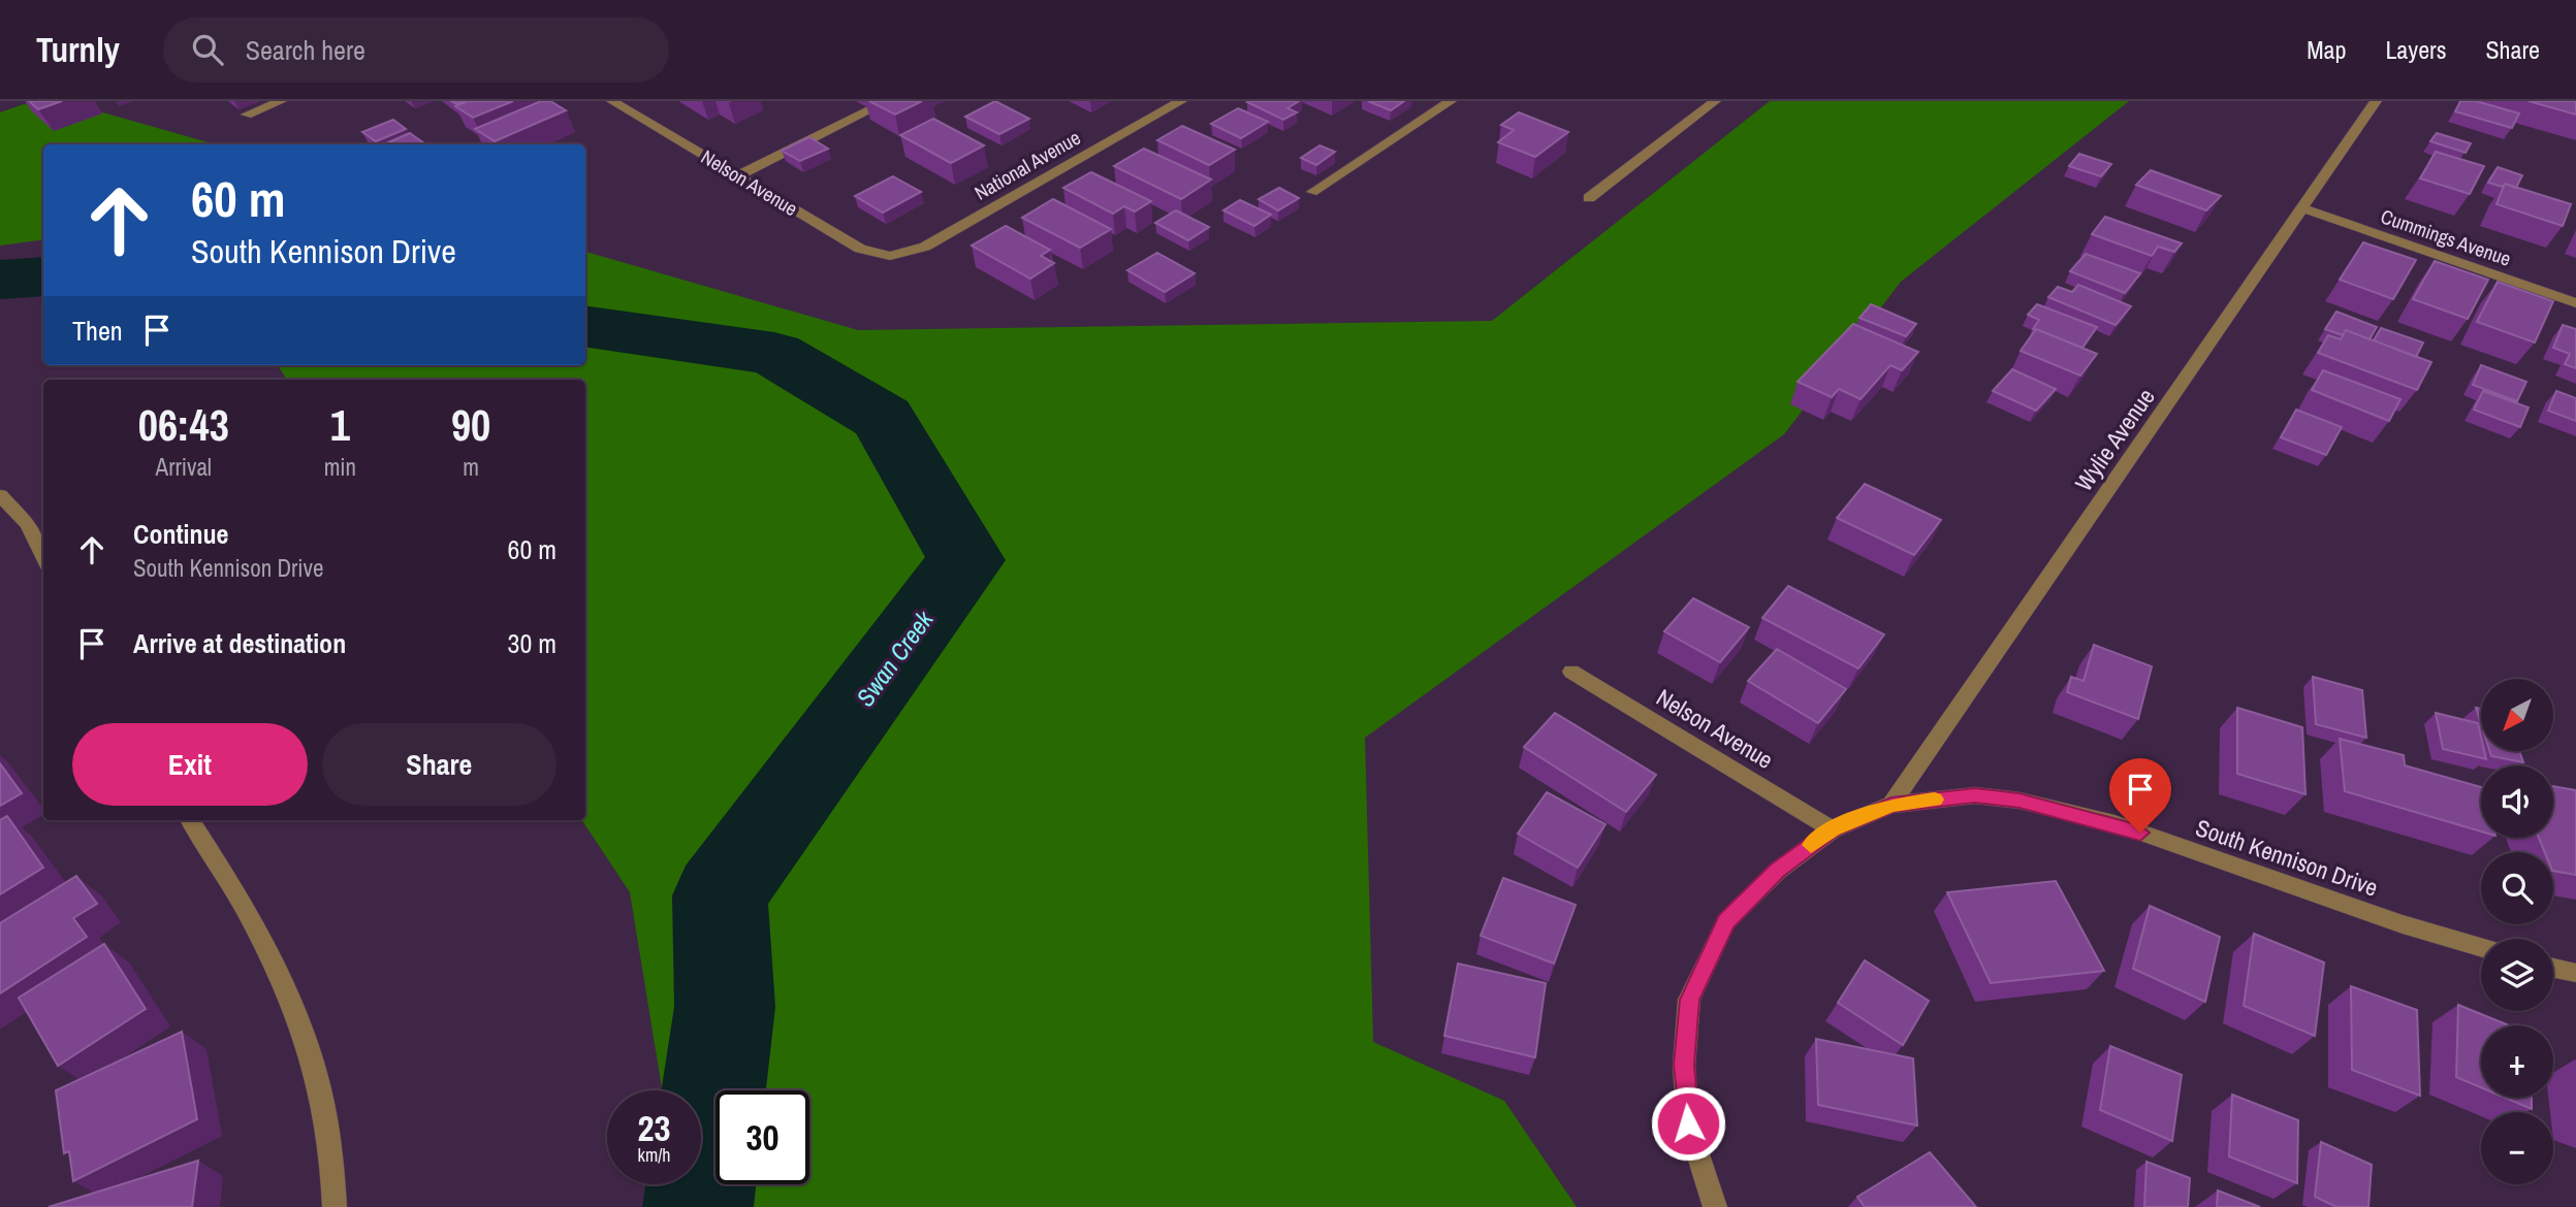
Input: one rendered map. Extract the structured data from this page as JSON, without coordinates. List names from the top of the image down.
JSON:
{
  "streets": {
    "street": [
      "National Avenue",
      "Nelson Avenue",
      "Cummings Avenue",
      "Wylie Avenue",
      "South Kennison Drive"
    ]
  },
  "crossings": [
    ["National Avenue", "Nelson Avenue"],
    ["Nelson Avenue", "South Kennison Drive"],
    ["Cummings Avenue", "Wylie Avenue"],
    ["Wylie Avenue", "South Kennison Drive"]
  ],
  "water": ["Swan Creek"],
  "north": "bottom left",
  "page": {
    "header": "Turnly",
    "search": "Search here",
    "nav": ["Map", "Layers", "Share"],
    "turn": ["60 m", "South Kennison Drive"],
    "then": "Then",
    "eta": [
      "06:43",
      "Arrival",
      "1",
      "min",
      "90",
      "m"
    ],
    "list": [
      {
        "name": "Continue",
        "note": "South Kennison Drive",
        "value": "60 m"
      },
      {
        "name": "Arrive at destination",
        "value": "30 m"
      }
    ],
    "map_buttons": ["+", "−"],
    "buttons": ["Exit", "Share"],
    "speed": "23 km/h",
    "limit": "30"
  }
}
